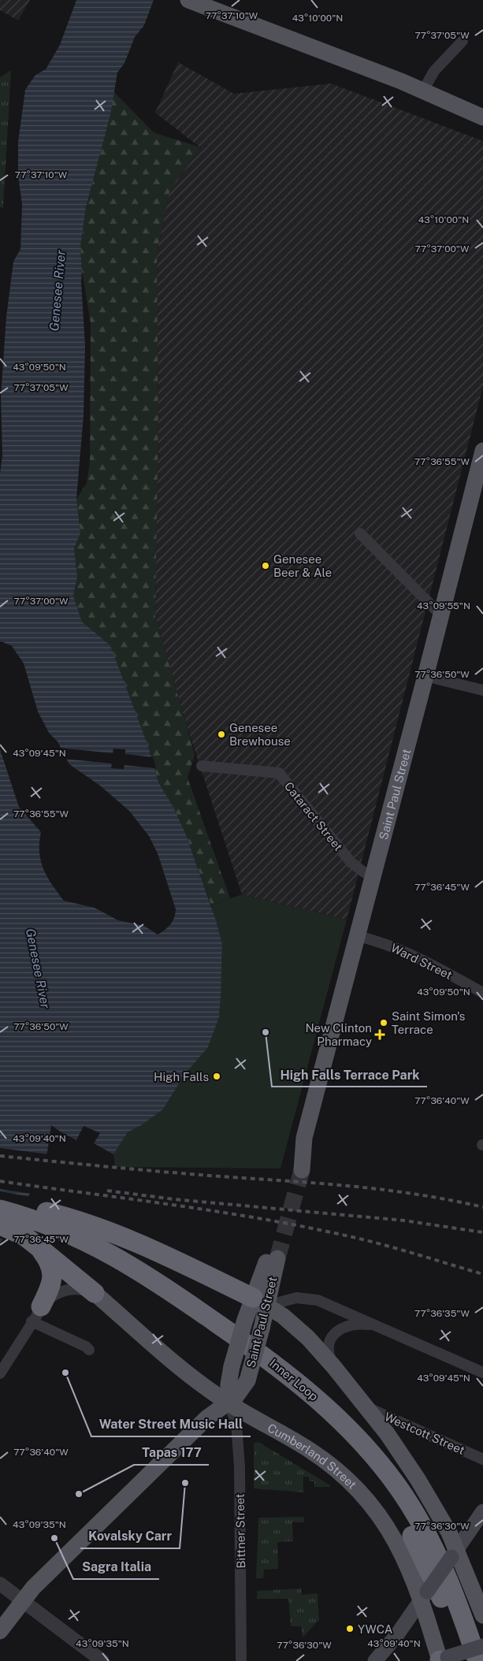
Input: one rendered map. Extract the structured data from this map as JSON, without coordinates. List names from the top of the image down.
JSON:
{
  "streets": {
    "highway": ["Inner Loop"],
    "main road": ["Saint Paul Street", "Cumberland Street"],
    "street": [
      "Cataract Street",
      "Ward Street",
      "Westcott Street",
      "Bittner Street"
    ]
  },
  "crossings": [
    ["Saint Paul Street", "Cataract Street"],
    ["Saint Paul Street", "Ward Street"],
    ["Saint Paul Street", "Cumberland Street"],
    ["Saint Paul Street", "Bittner Street"],
    ["Inner Loop", "Cumberland Street"],
    ["Cumberland Street", "Bittner Street"]
  ],
  "water": ["Genesee River"],
  "places": {
    "other": [
      "Genesee Beer & Ale",
      "Genesee Brewhouse",
      "Saint Simon's Terrace",
      "High Falls Terrace Park",
      "High Falls",
      "Water Street Music Hall",
      "Kovalsky Carr",
      "Tapas 177",
      "Sagra Italia",
      "YWCA"
    ],
    "health": ["New Clinton Pharmacy"]
  },
  "coordinates": [
    "77°37'10\"W",
    "43°10'00\"N",
    "77°37'05\"W",
    "77°37'00\"W",
    "43°09'50\"N",
    "77°36'55\"W",
    "43°09'55\"N",
    "77°36'50\"W",
    "43°09'45\"N",
    "77°36'45\"W",
    "77°36'40\"W",
    "43°09'40\"N",
    "77°36'35\"W",
    "43°09'35\"N",
    "77°36'30\"W"
  ]
}
